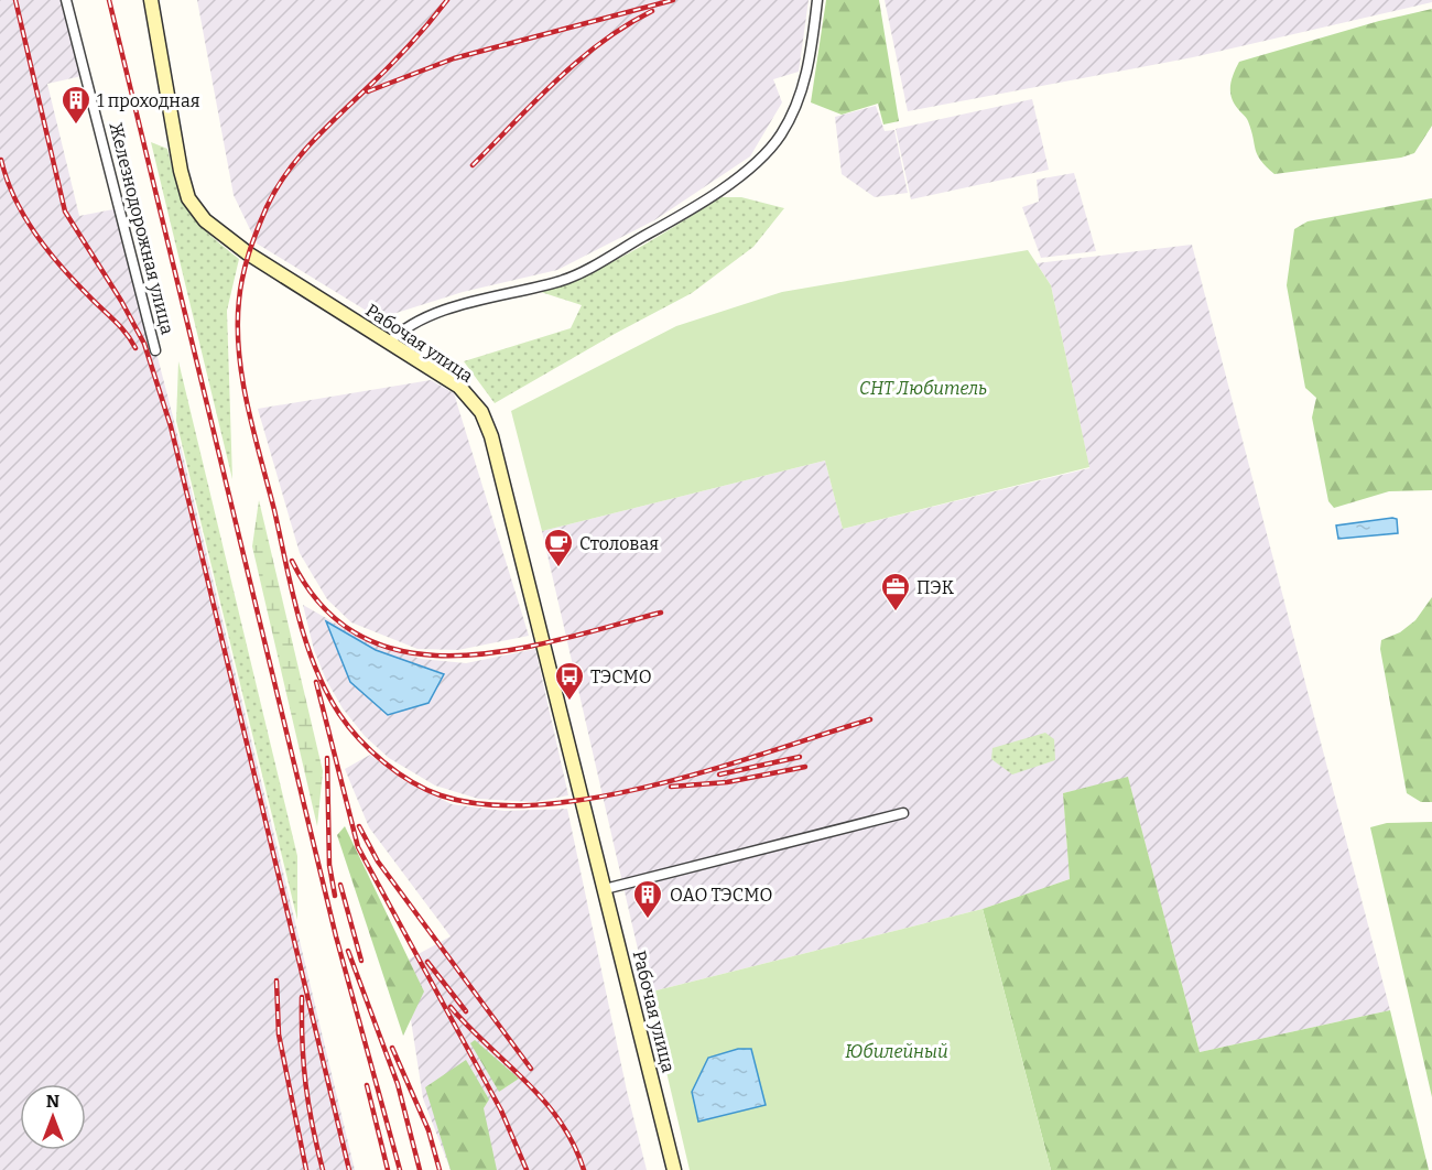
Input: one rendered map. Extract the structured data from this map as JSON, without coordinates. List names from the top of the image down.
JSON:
{
  "streets": {
    "street": ["Железнодорожная улица", "Рабочая улица"]
  },
  "parks": ["СНТ Любитель", "Юбилейный"],
  "places": {
    "building": ["1 проходная", "ОАО ТЭСМО"],
    "cafe": ["Столовая"],
    "office": ["ПЭК"],
    "bus stop": ["ТЭСМО"]
  },
  "north": "top"
}
